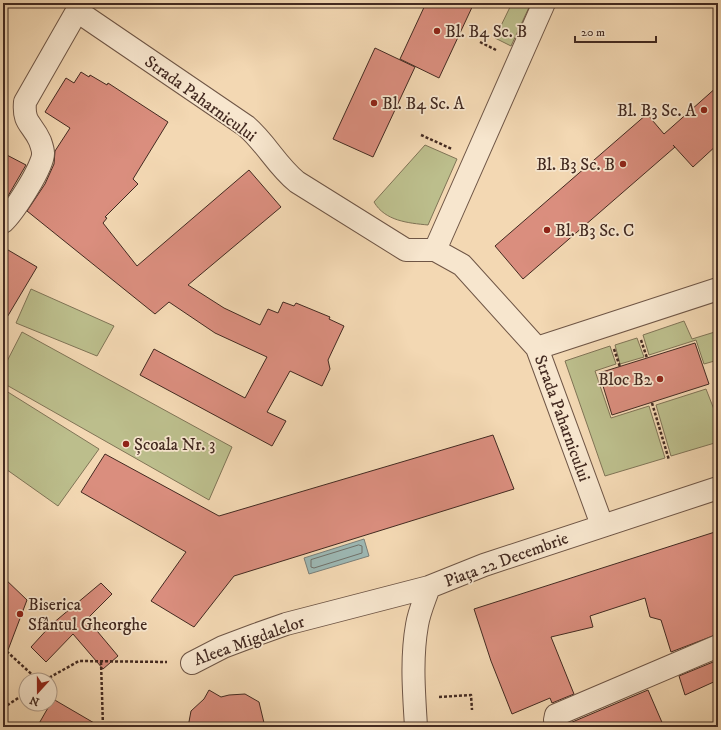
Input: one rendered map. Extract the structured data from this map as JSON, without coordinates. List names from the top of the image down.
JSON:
{
  "streets": {
    "street": ["Strada Paharnicului", "Piața 22 Decembrie", "Aleea Migdalelor"]
  },
  "crossings": [
    ["Strada Paharnicului", "Piața 22 Decembrie"],
    ["Piața 22 Decembrie", "Aleea Migdalelor"]
  ],
  "places": [
    "Bl. B4 Sc. B",
    "Bl. B4 Sc. A",
    "Bl. B3 Sc. A",
    "Bl. B3 Sc. B",
    "Bl. B3 Sc. C",
    "Bloc B2",
    "Școala Nr. 3",
    "Biserica Sfântul Gheorghe"
  ],
  "scale_bar": "20 m",
  "north": "bottom"
}
